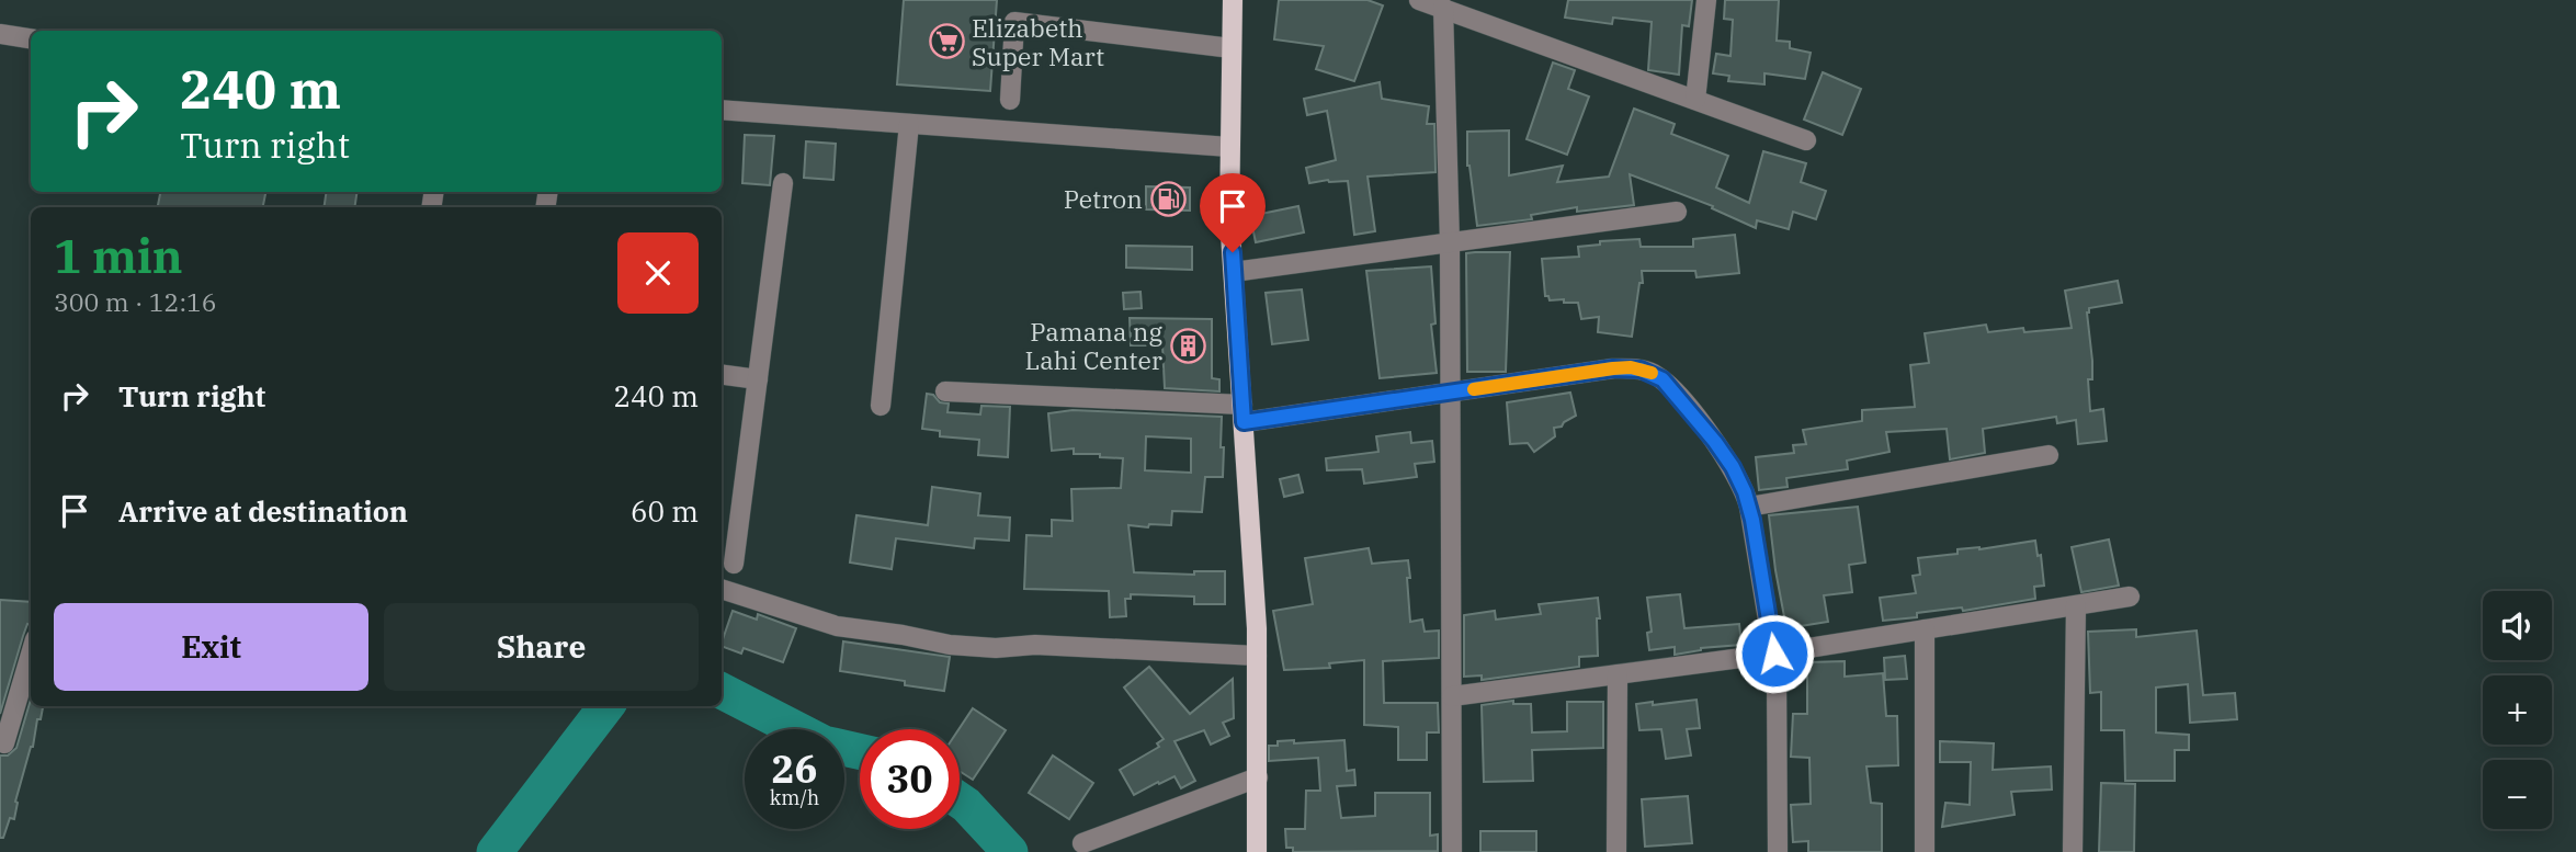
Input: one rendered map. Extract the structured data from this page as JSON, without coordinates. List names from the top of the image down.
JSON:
{
  "places": {
    "supermarket": ["Elizabeth Super Mart"],
    "fuel station": ["Petron"],
    "building": ["Pamana ng Lahi Center"]
  },
  "page": {
    "turn": ["240 m", "Turn right"],
    "heading": ["1 min", "300 m · 12:16"],
    "list": [
      {
        "name": "Turn right",
        "value": "240 m"
      },
      {
        "name": "Arrive at destination",
        "value": "60 m"
      }
    ],
    "buttons": ["Exit", "Share"],
    "map_buttons": ["+", "−"],
    "speed": "26 km/h",
    "limit": "30"
  }
}
